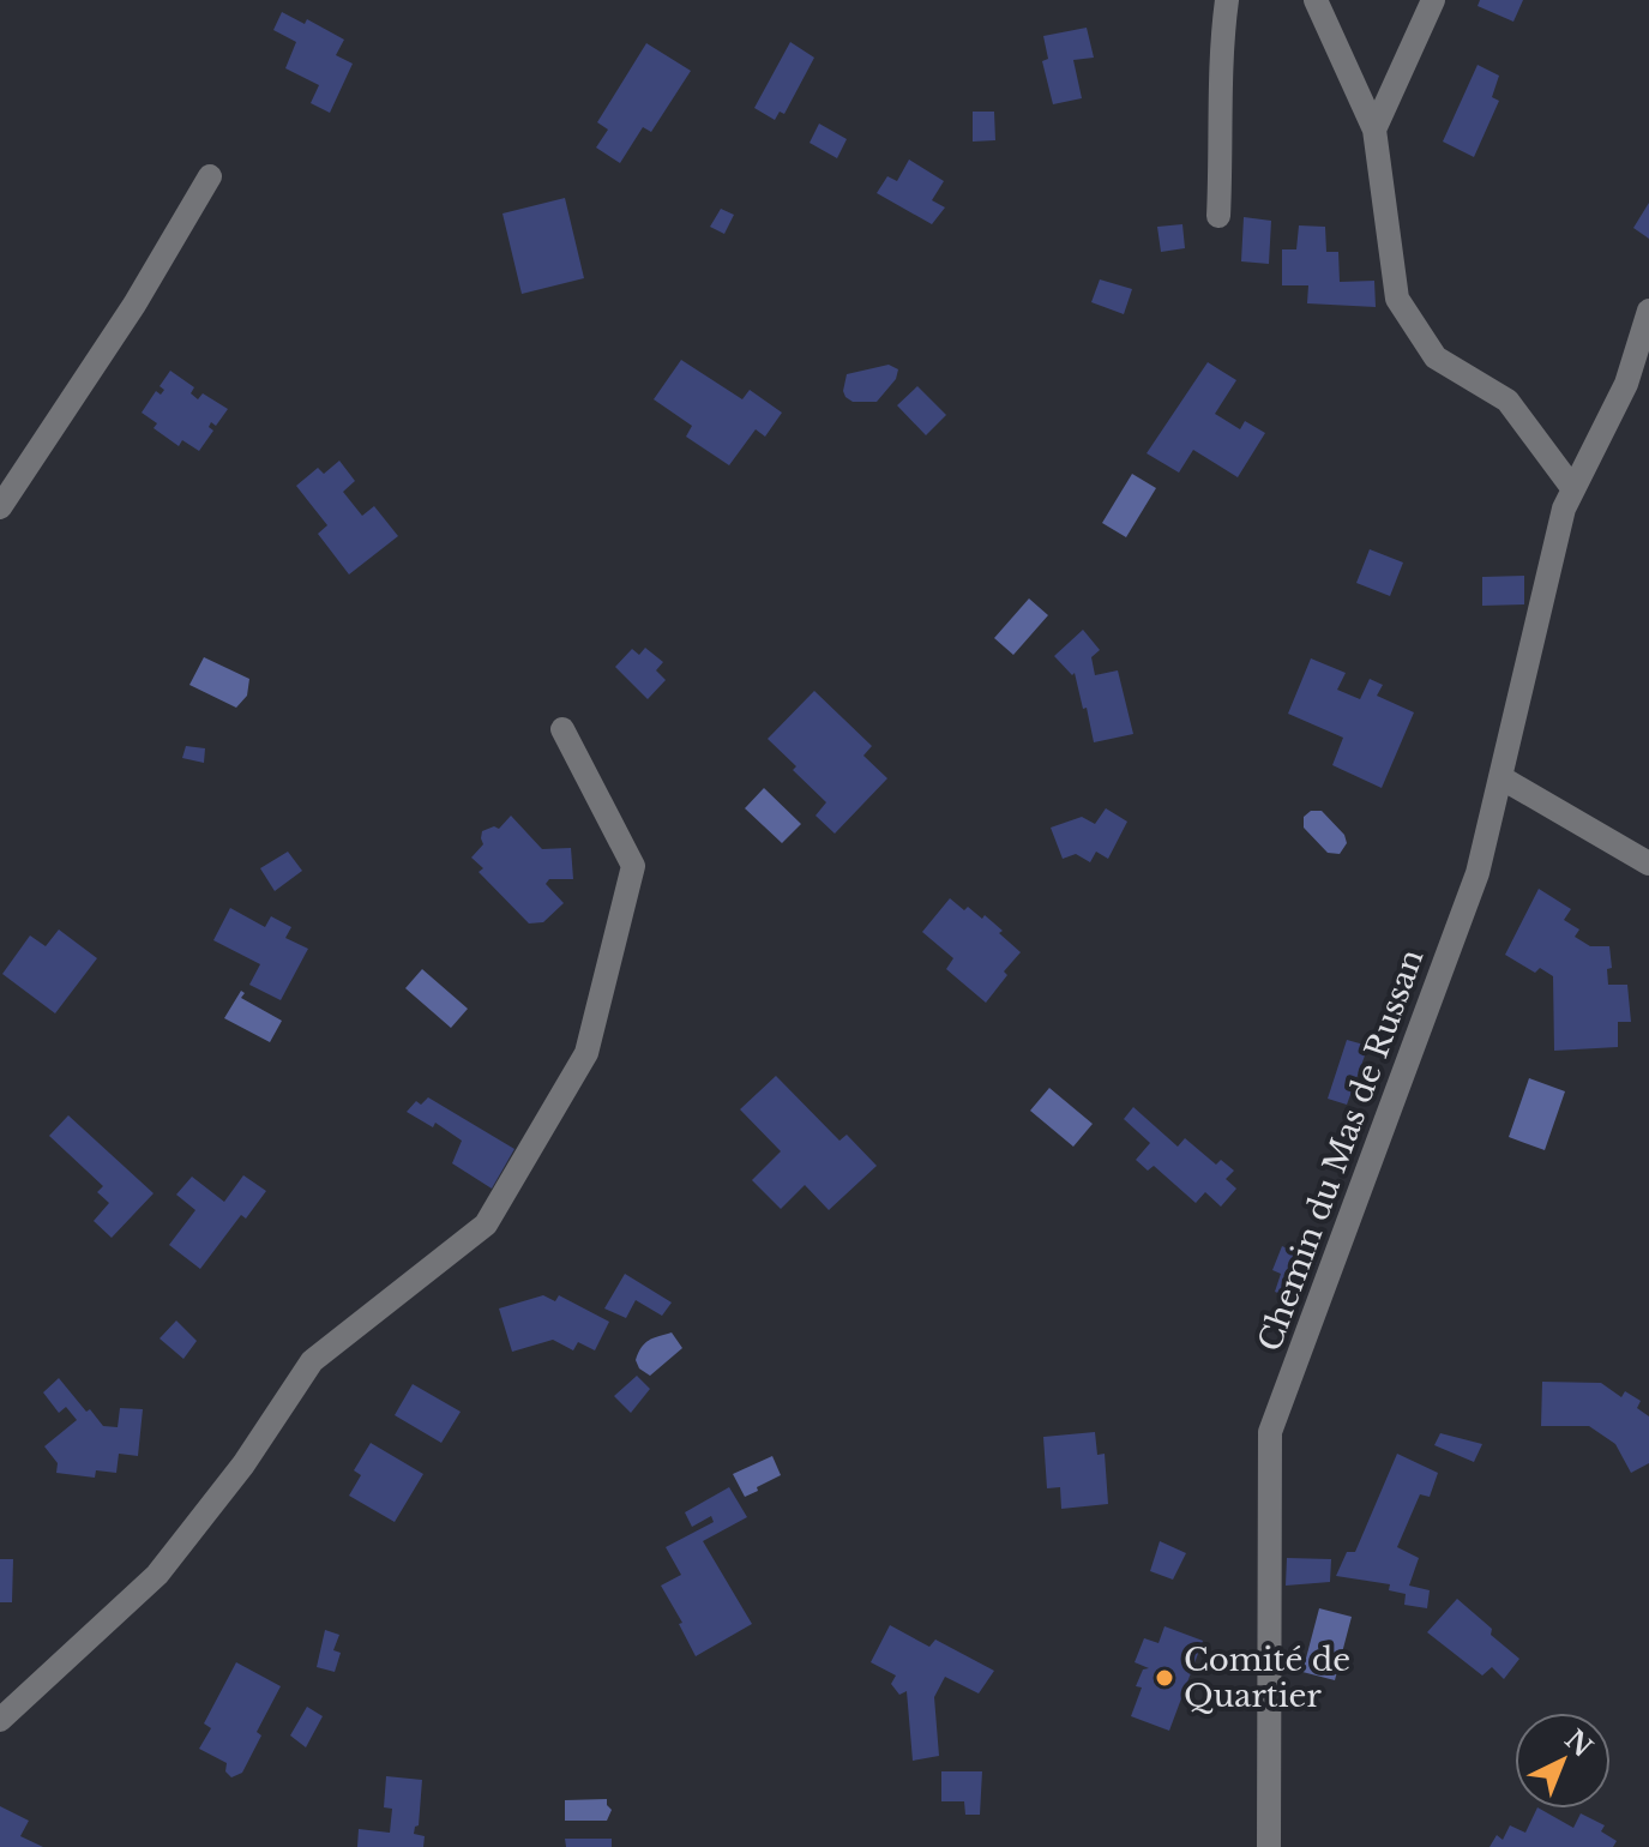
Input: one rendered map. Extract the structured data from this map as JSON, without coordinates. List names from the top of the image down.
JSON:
{
  "streets": {
    "street": ["Chemin du Mas de Russan"]
  },
  "places": ["Comité de Quartier"],
  "north": "top right"
}
